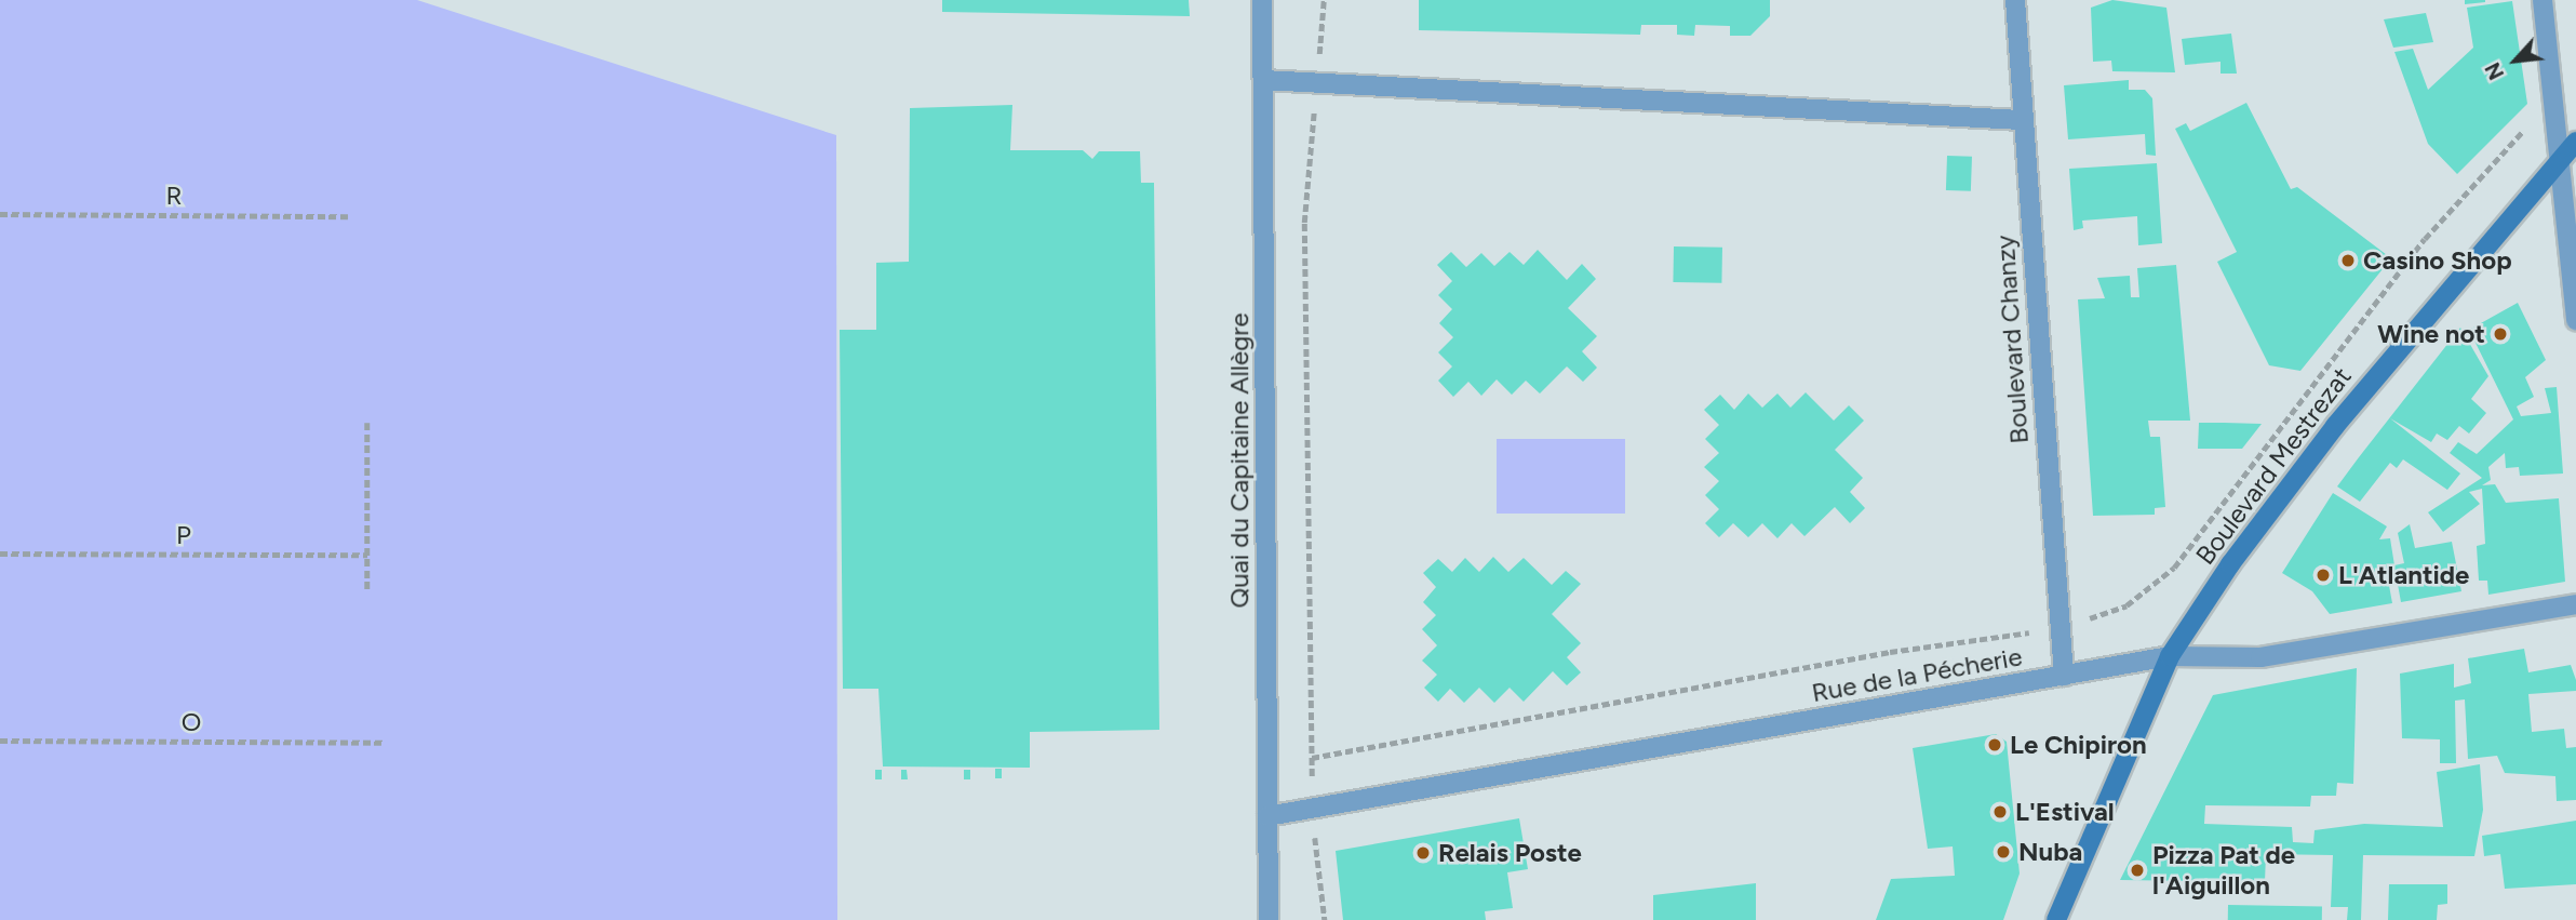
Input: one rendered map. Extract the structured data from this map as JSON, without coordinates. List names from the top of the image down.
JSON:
{
  "streets": {
    "main road": ["Boulevard Mestrezat"],
    "street": ["Boulevard Chanzy", "Quai du Capitaine Allègre", "Rue de la Pécherie"],
    "path": ["R", "P", "O"]
  },
  "crossings": [
    ["Boulevard Chanzy", "Rue de la Pécherie"],
    ["Quai du Capitaine Allègre", "Rue de la Pécherie"],
    ["Boulevard Mestrezat", "Rue de la Pécherie"]
  ],
  "places": [
    "Casino Shop",
    "Wine not",
    "L'Atlantide",
    "Le Chipiron",
    "L'Estival",
    "Nuba",
    "Relais Poste",
    "Pizza Pat de l'Aiguillon"
  ],
  "north": "bottom left"
}
